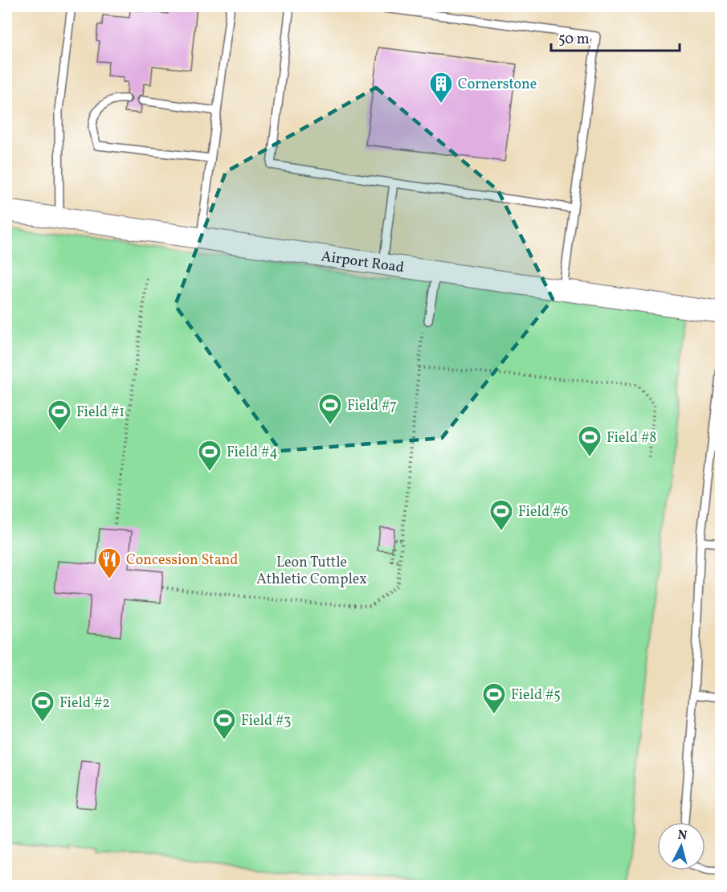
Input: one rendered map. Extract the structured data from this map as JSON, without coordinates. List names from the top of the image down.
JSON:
{
  "streets": {
    "street": ["Airport Road"]
  },
  "parks": ["Leon Tuttle Athletic Complex"],
  "places": {
    "building": ["Cornerstone"],
    "sports": [
      "Field #7",
      "Field #1",
      "Field #8",
      "Field #4",
      "Field #6",
      "Field #5",
      "Field #2",
      "Field #3"
    ],
    "restaurant": ["Concession Stand"]
  },
  "scale_bar": "50 m",
  "north": "top"
}
